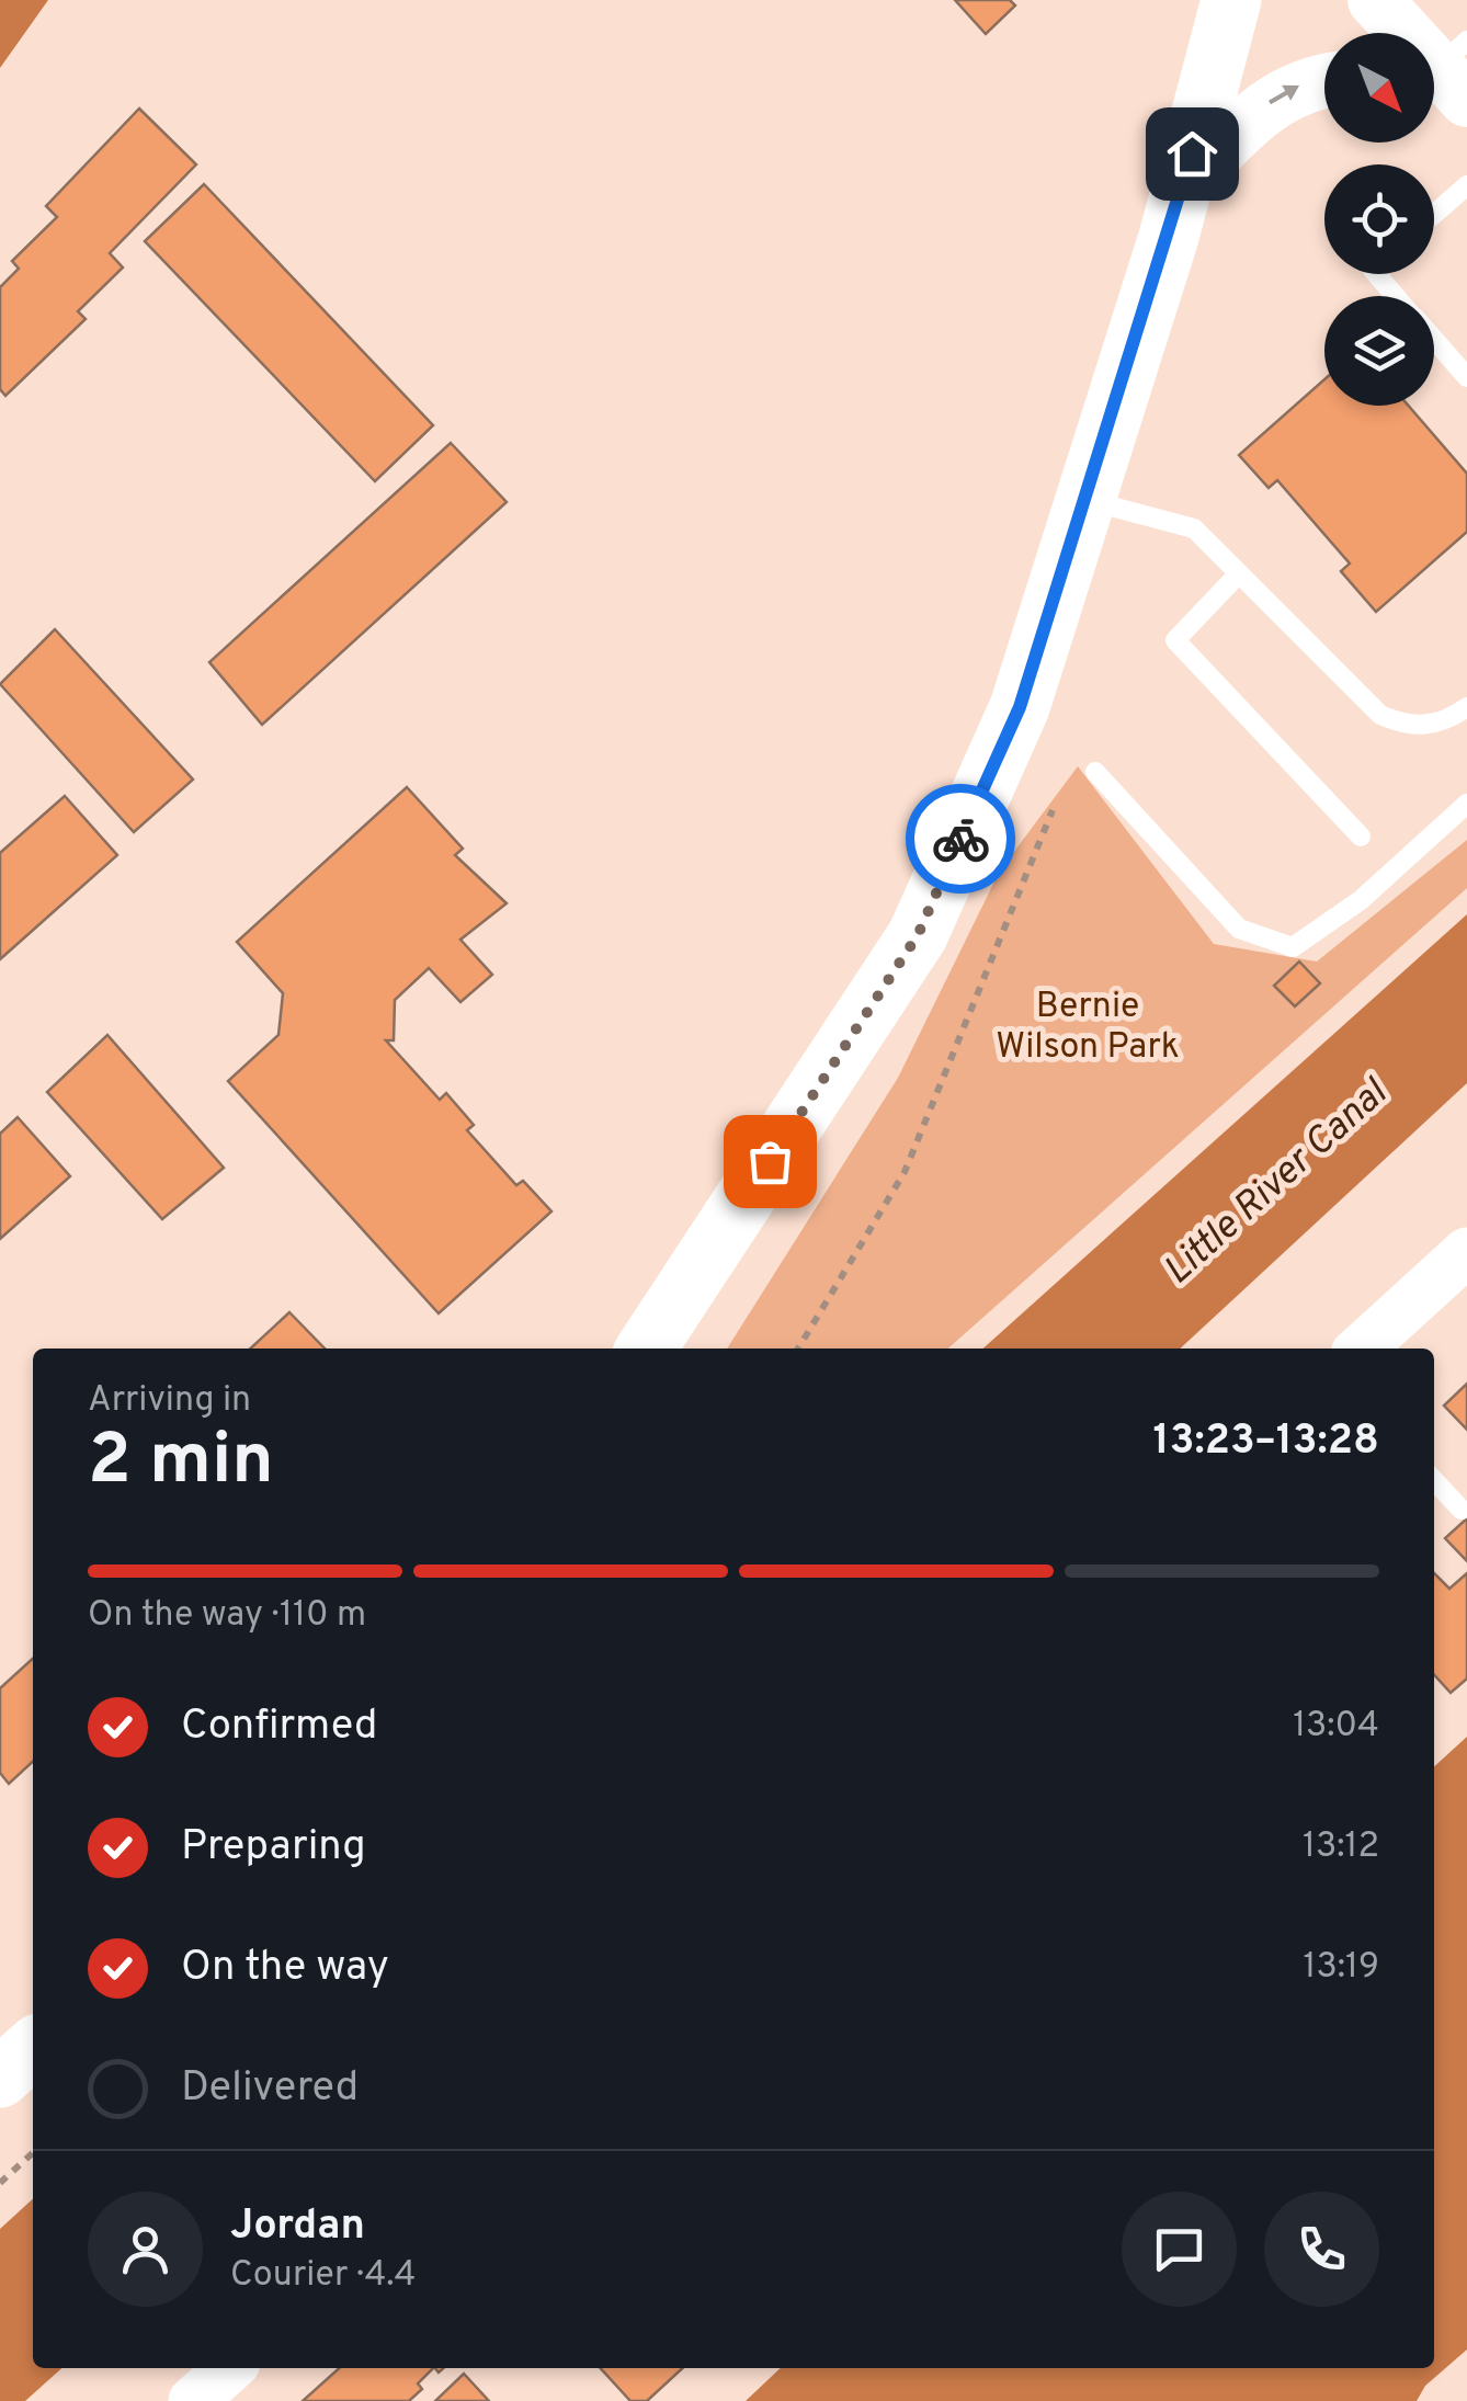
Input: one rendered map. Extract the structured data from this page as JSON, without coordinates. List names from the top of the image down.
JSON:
{
  "water": ["Little River Canal"],
  "parks": ["Bernie Wilson Park"],
  "north": "bottom right",
  "page": {
    "heading": ["2 min", "Arriving in", "13:23–13:28"],
    "panel": ["Jordan", "Courier · 4.4"],
    "bar": "On the way · 110 m",
    "list": [
      ["Confirmed", "13:04"],
      ["Preparing", "13:12"],
      ["On the way", "13:19"],
      "Delivered"
    ]
  }
}
